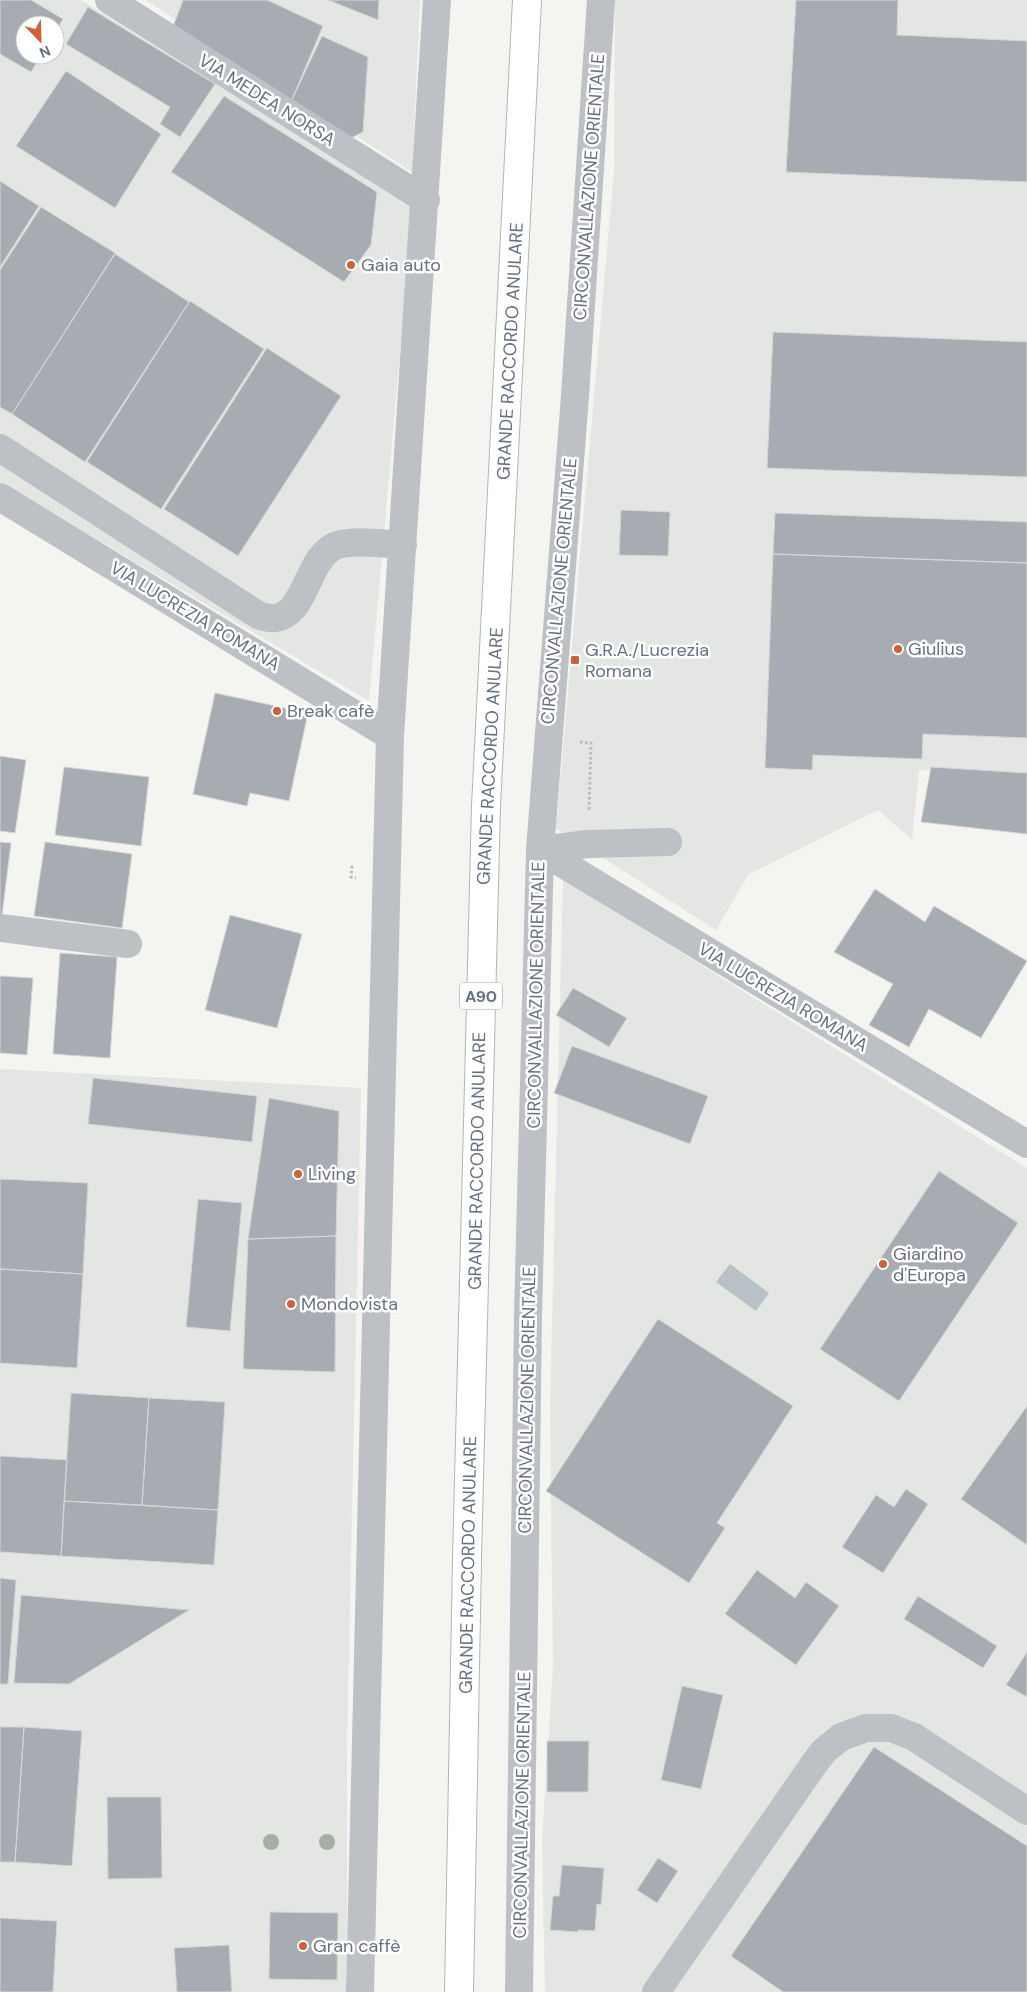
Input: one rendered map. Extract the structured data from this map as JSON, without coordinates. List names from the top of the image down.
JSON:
{
  "streets": {
    "highway": ["GRANDE RACCORDO ANULARE", "A90"],
    "street": ["VIA MEDEA NORSA", "CIRCONVALLAZIONE ORIENTALE", "VIA LUCREZIA ROMANA"]
  },
  "crossings": [
    ["CIRCONVALLAZIONE ORIENTALE", "VIA LUCREZIA ROMANA"]
  ],
  "places": {
    "other": [
      "Gaia auto",
      "Giulius",
      "Break cafè",
      "Living",
      "Giardino d'Europa",
      "Mondovista",
      "Gran caffè"
    ],
    "transit": ["G.R.A./Lucrezia Romana"]
  },
  "north": "bottom right"
}
